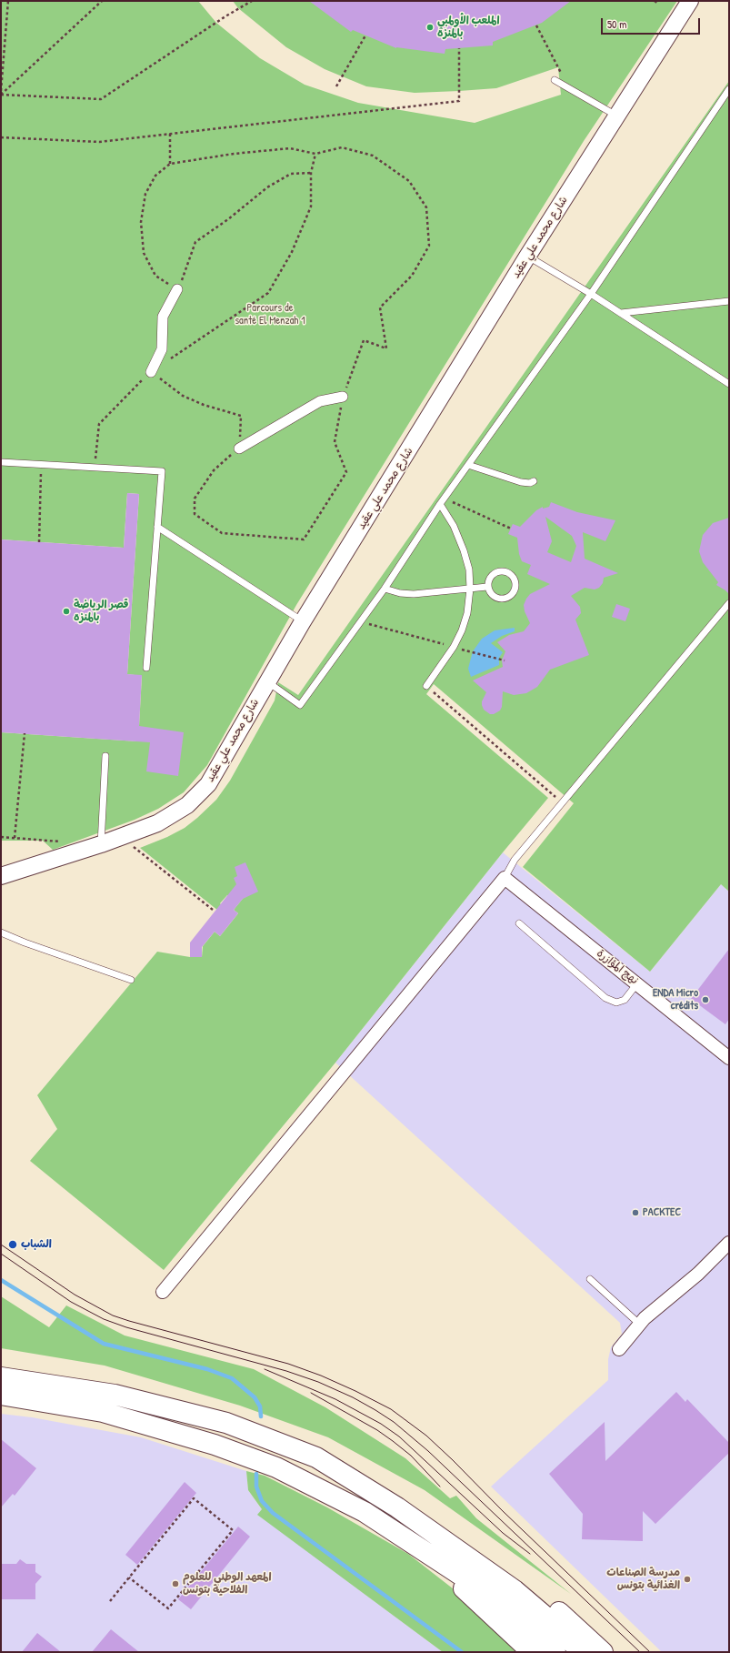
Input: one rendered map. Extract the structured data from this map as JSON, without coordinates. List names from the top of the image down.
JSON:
{
  "streets": {
    "street": ["شارع محمد علي عقيد", "نهج المؤازرة"]
  },
  "parks": ["Parcours de santé El Menzah 1"],
  "places": [
    "الملعب الأولمبي بالمنزه",
    "قصر الرياضة بالمنزه",
    "ENDA Micro crédits",
    "PACKTEC",
    "الشباب",
    "مدرسة الصناعات الغذائية بتونس",
    "المعهد الوطني للعلوم الفلاحية بتونس"
  ],
  "scale_bar": "50 m"
}
